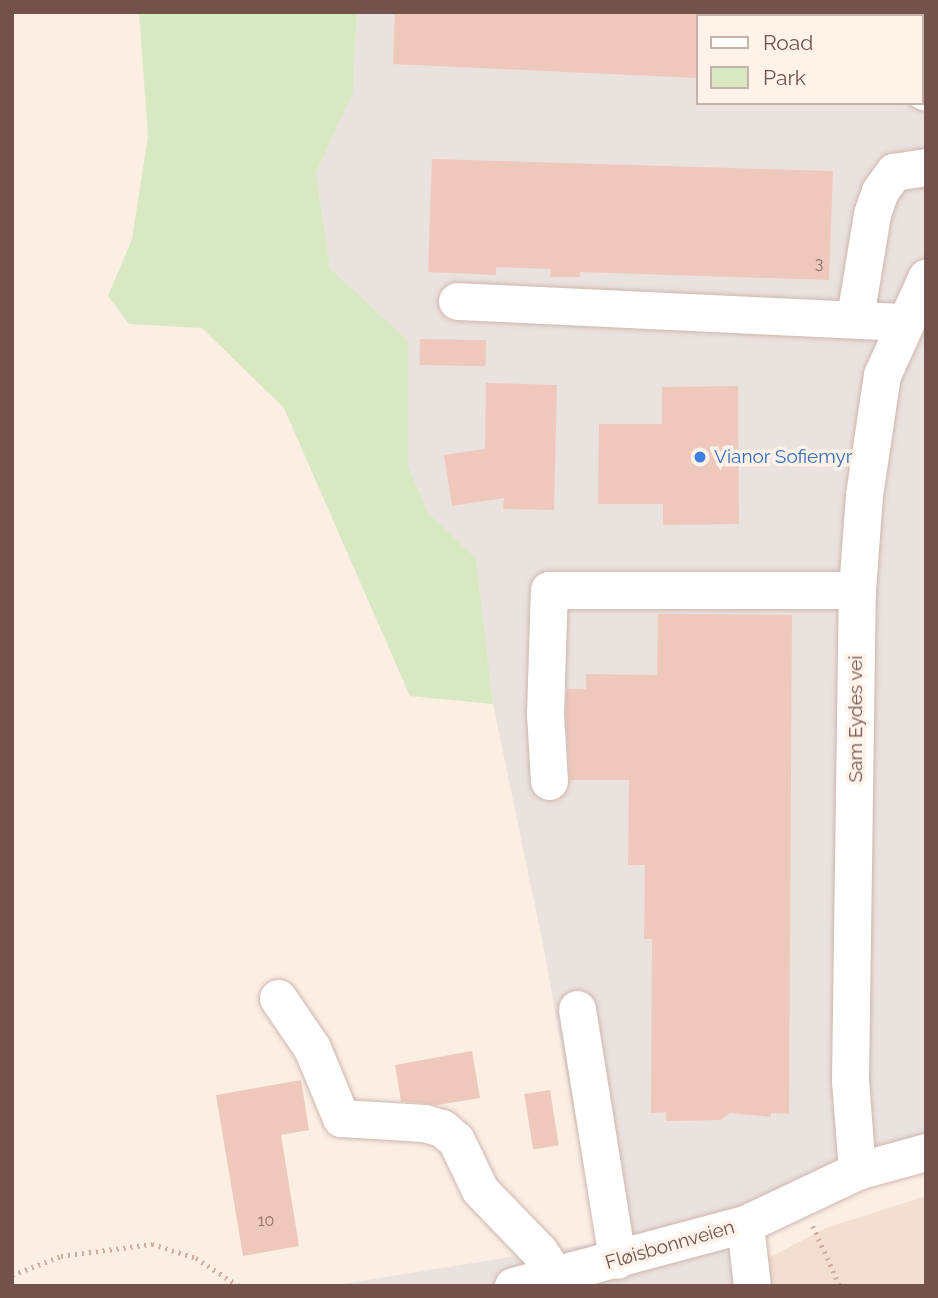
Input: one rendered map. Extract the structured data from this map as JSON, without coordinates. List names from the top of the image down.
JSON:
{
  "streets": {
    "street": ["Sam Eydes vei", "Fløisbonnveien"]
  },
  "crossings": [
    ["Sam Eydes vei", "Fløisbonnveien"]
  ],
  "places": ["Vianor Sofiemyr"],
  "house_numbers": ["3", "10"],
  "legend": ["Road", "Park"]
}
